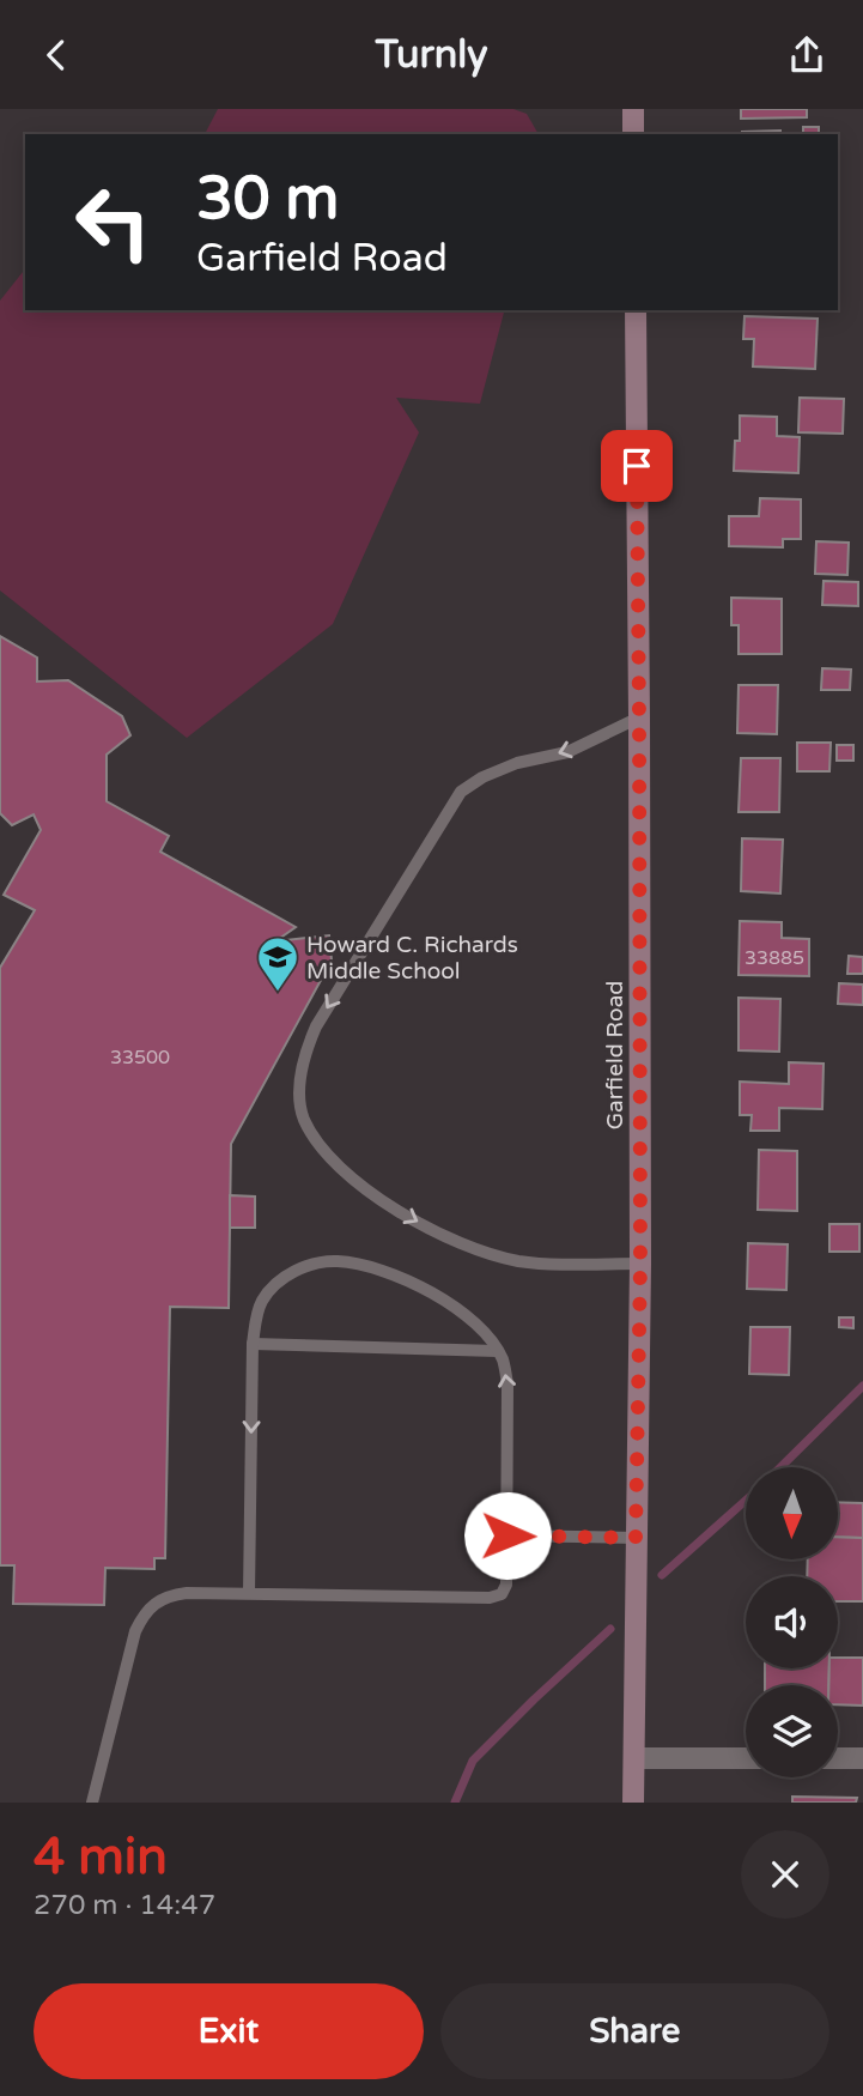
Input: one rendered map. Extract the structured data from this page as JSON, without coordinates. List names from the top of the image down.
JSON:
{
  "streets": {
    "main road": ["Garfield Road"]
  },
  "places": {
    "school or university": ["Howard C. Richards Middle School"]
  },
  "house_numbers": ["33885", "33500"],
  "north": "bottom",
  "page": {
    "header": "Turnly",
    "turn": ["30 m", "Garfield Road"],
    "heading": ["4 min", "270 m · 14:47"],
    "buttons": ["Exit", "Share"]
  }
}
